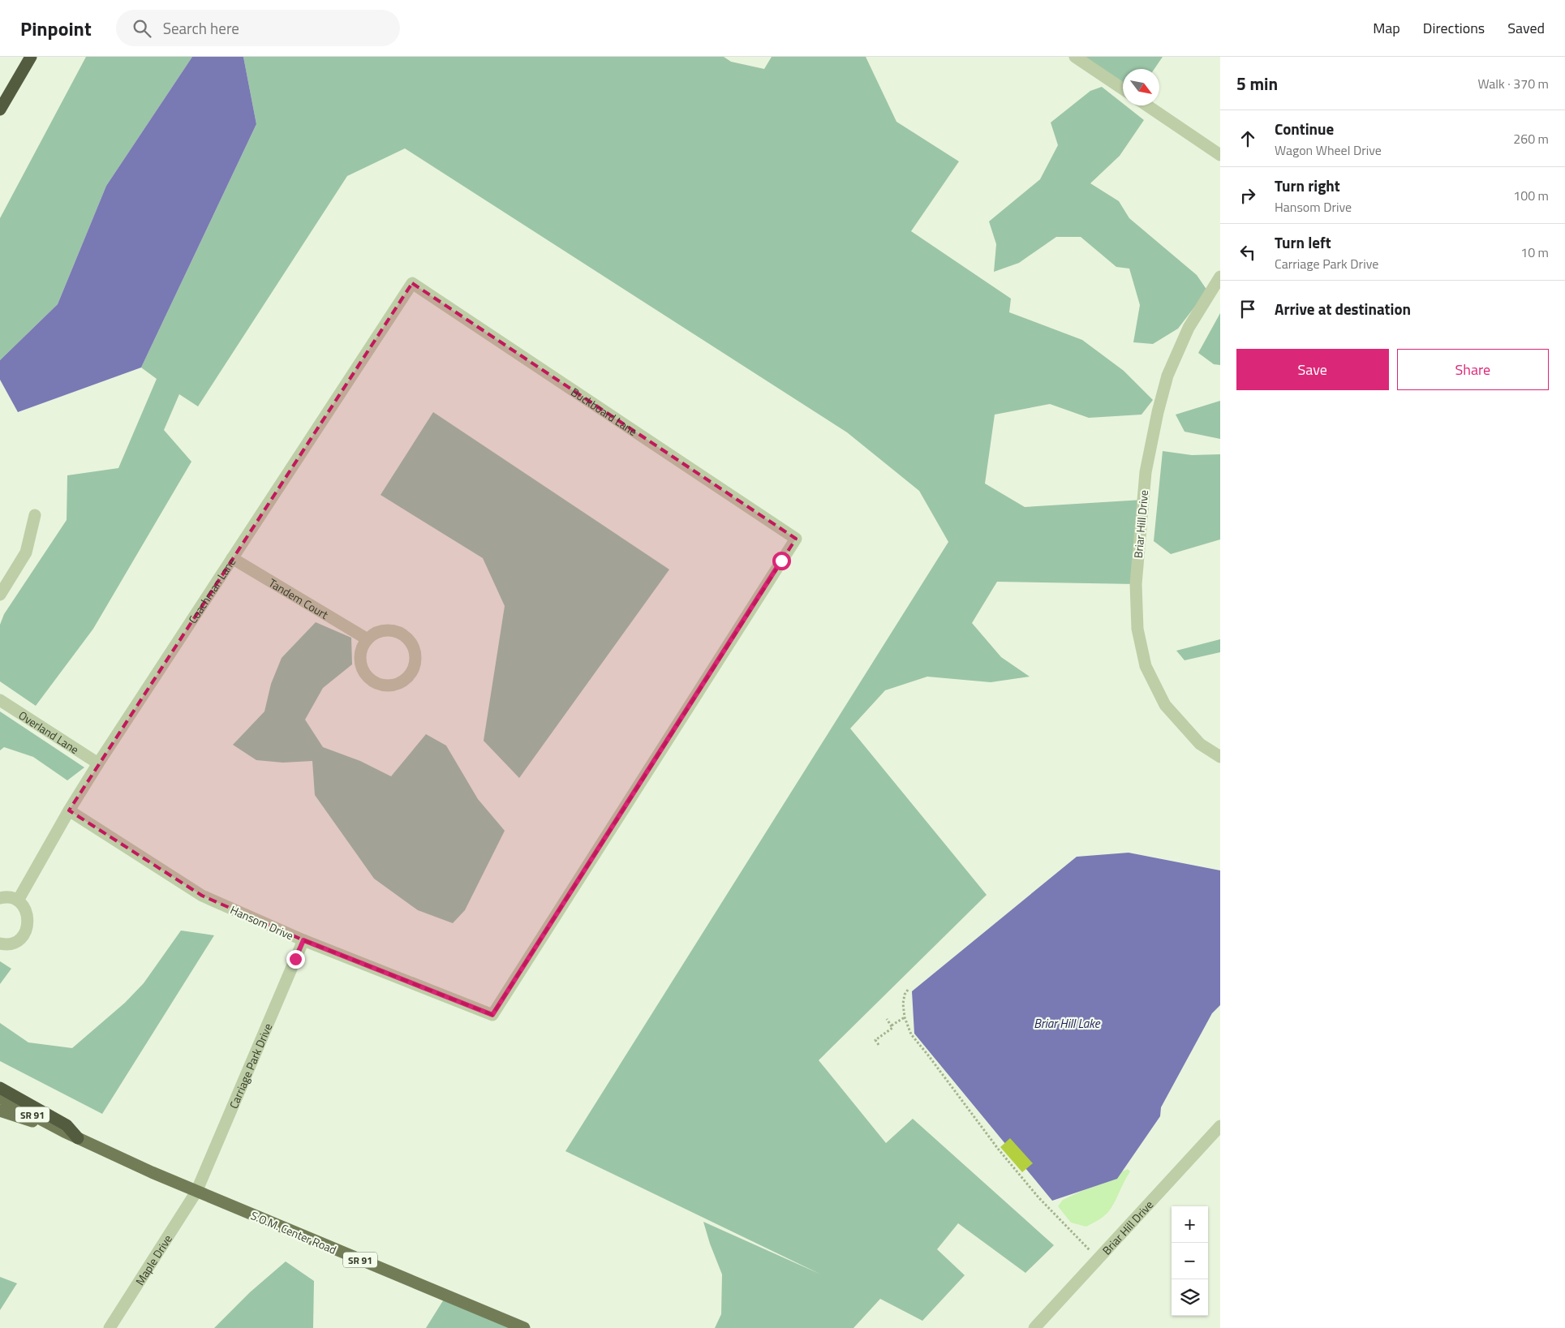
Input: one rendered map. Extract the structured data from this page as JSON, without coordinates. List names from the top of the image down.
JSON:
{
  "streets": {
    "main road": ["SR 91", "S.O.M. Center Road"],
    "street": [
      "Buckboard Lane",
      "Briar Hill Drive",
      "Coachman Lane",
      "Tandem Court",
      "Overland Lane",
      "Hansom Drive",
      "Carriage Park Drive",
      "Maple Drive"
    ]
  },
  "crossings": [
    ["Buckboard Lane", "Coachman Lane"],
    ["Buckboard Lane", "Hansom Drive"],
    ["Coachman Lane", "Tandem Court"],
    ["Coachman Lane", "Overland Lane"],
    ["Coachman Lane", "Hansom Drive"],
    ["Hansom Drive", "Carriage Park Drive"],
    ["Carriage Park Drive", "S.O.M. Center Road"],
    ["Carriage Park Drive", "Maple Drive"],
    ["S.O.M. Center Road", "Maple Drive"]
  ],
  "water": ["Briar Hill Lake"],
  "north": "bottom right",
  "page": {
    "header": "Pinpoint",
    "search": "Search here",
    "nav": ["Map", "Directions", "Saved"],
    "heading": ["5 min", "Walk · 370 m"],
    "list": [
      ["Continue", "Wagon Wheel Drive", "260 m"],
      ["Turn right", "Hansom Drive", "100 m"],
      ["Turn left", "Carriage Park Drive", "10 m"],
      "Arrive at destination"
    ],
    "buttons": ["Save", "Share"],
    "map_buttons": ["+", "−"]
  }
}
